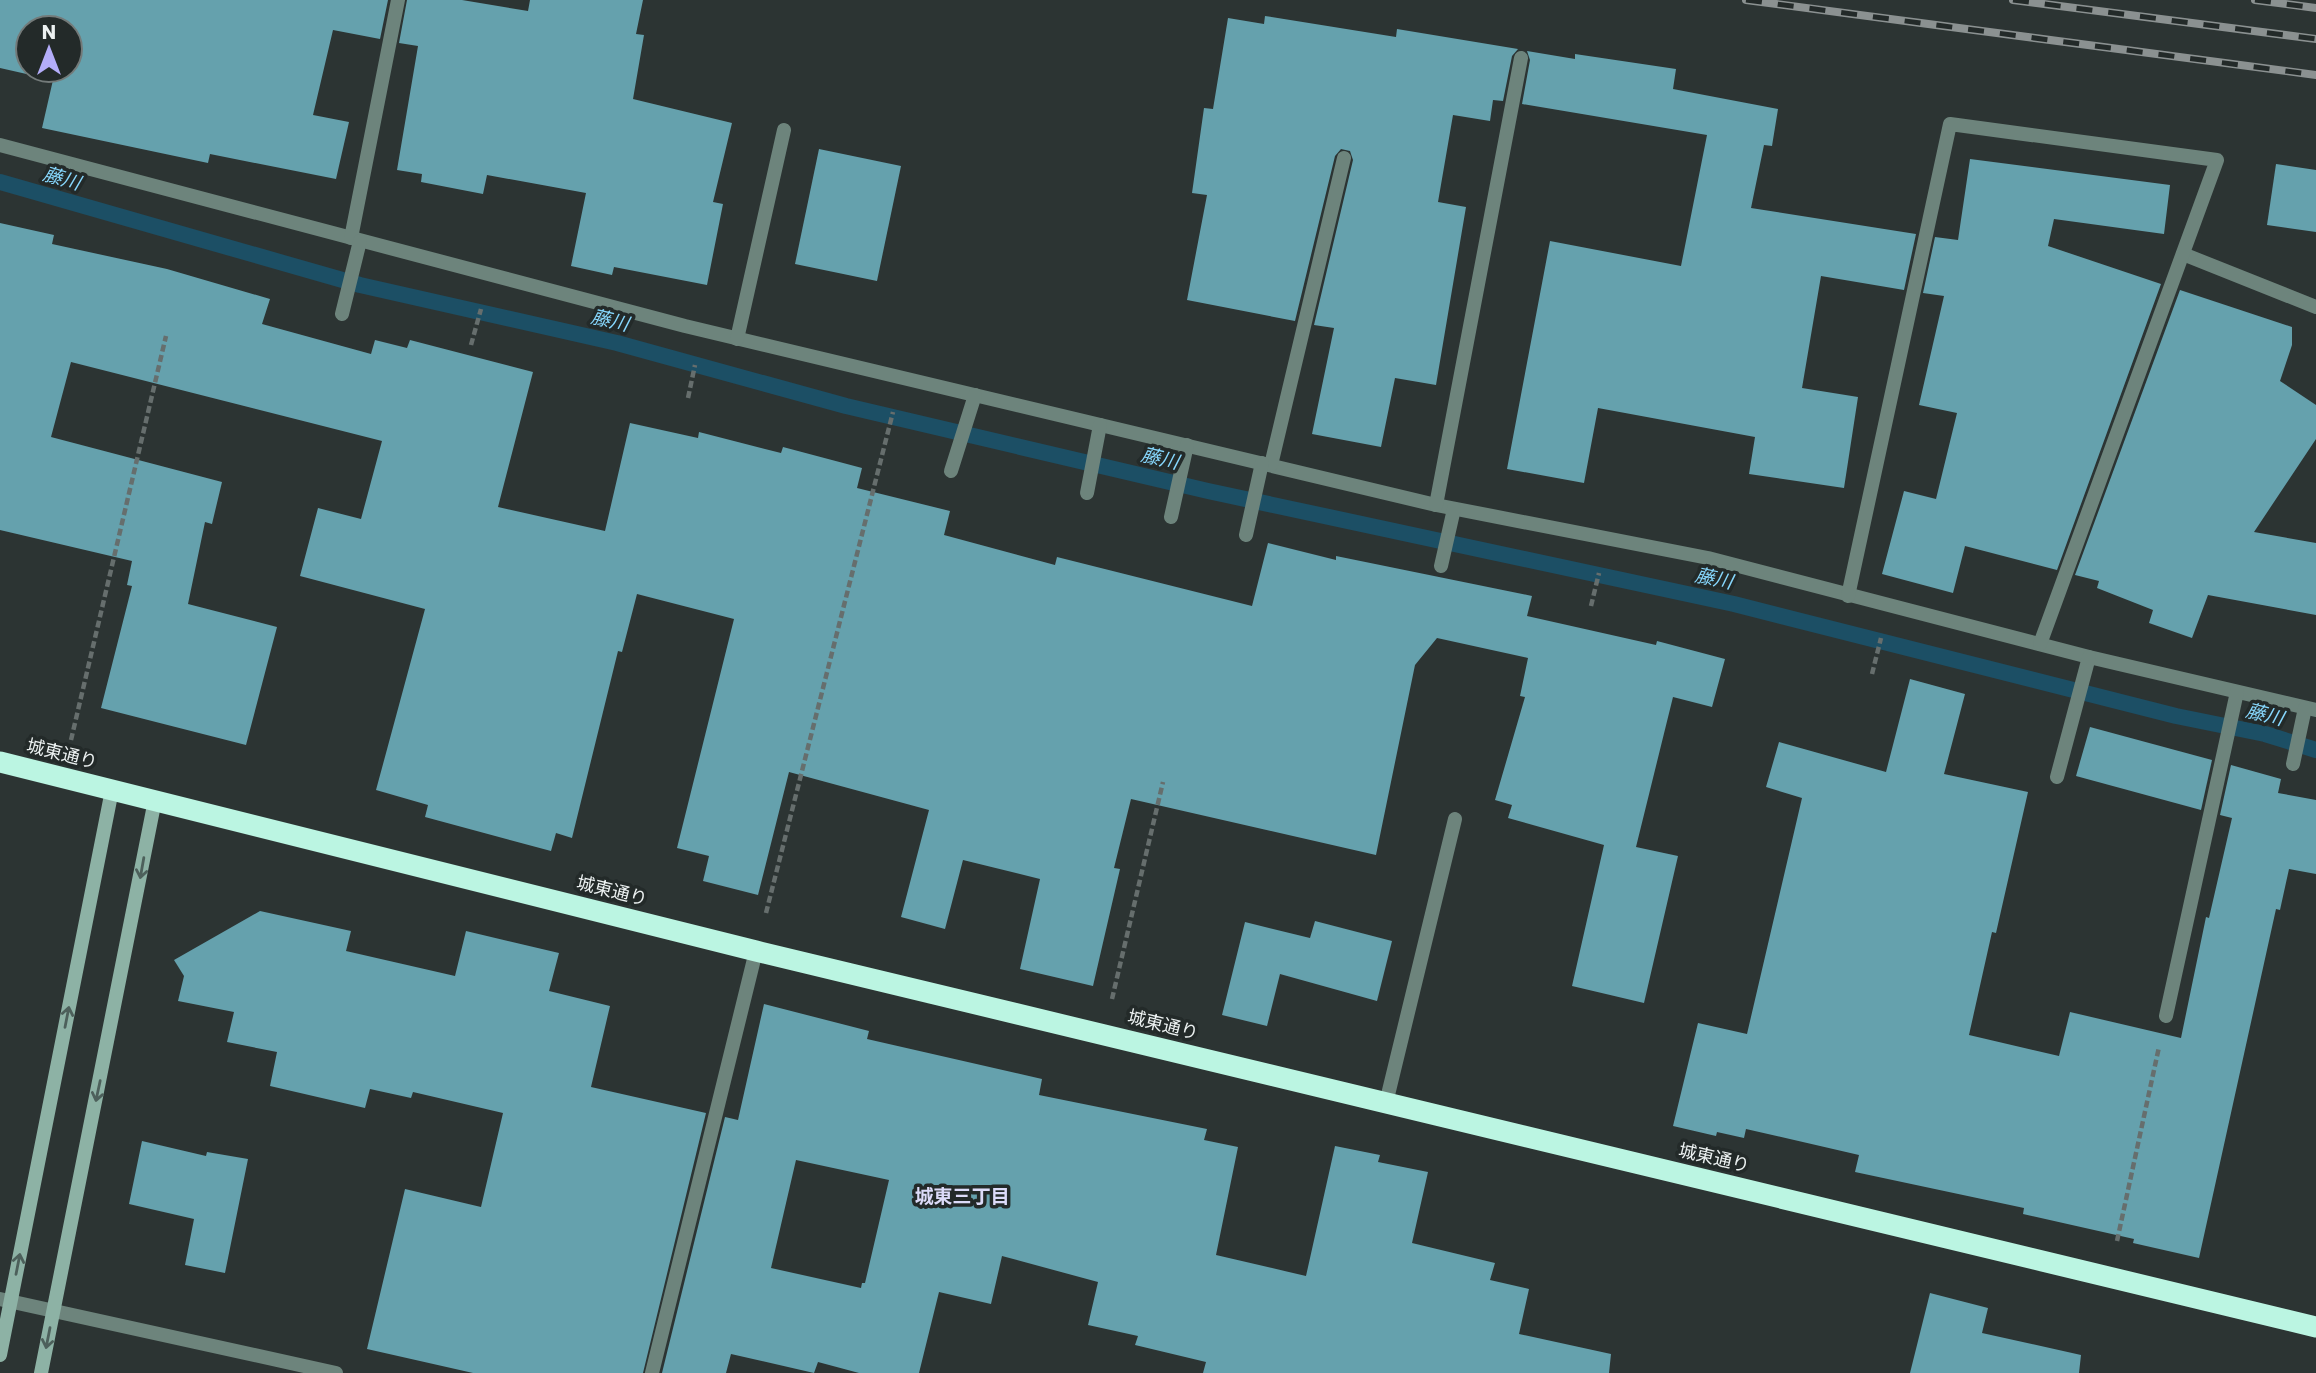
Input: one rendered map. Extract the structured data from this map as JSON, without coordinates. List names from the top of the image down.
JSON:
{
  "streets": {
    "highway": ["城東通り"]
  },
  "districts": ["城東三丁目"],
  "water": ["藤川"],
  "north": "top"
}
